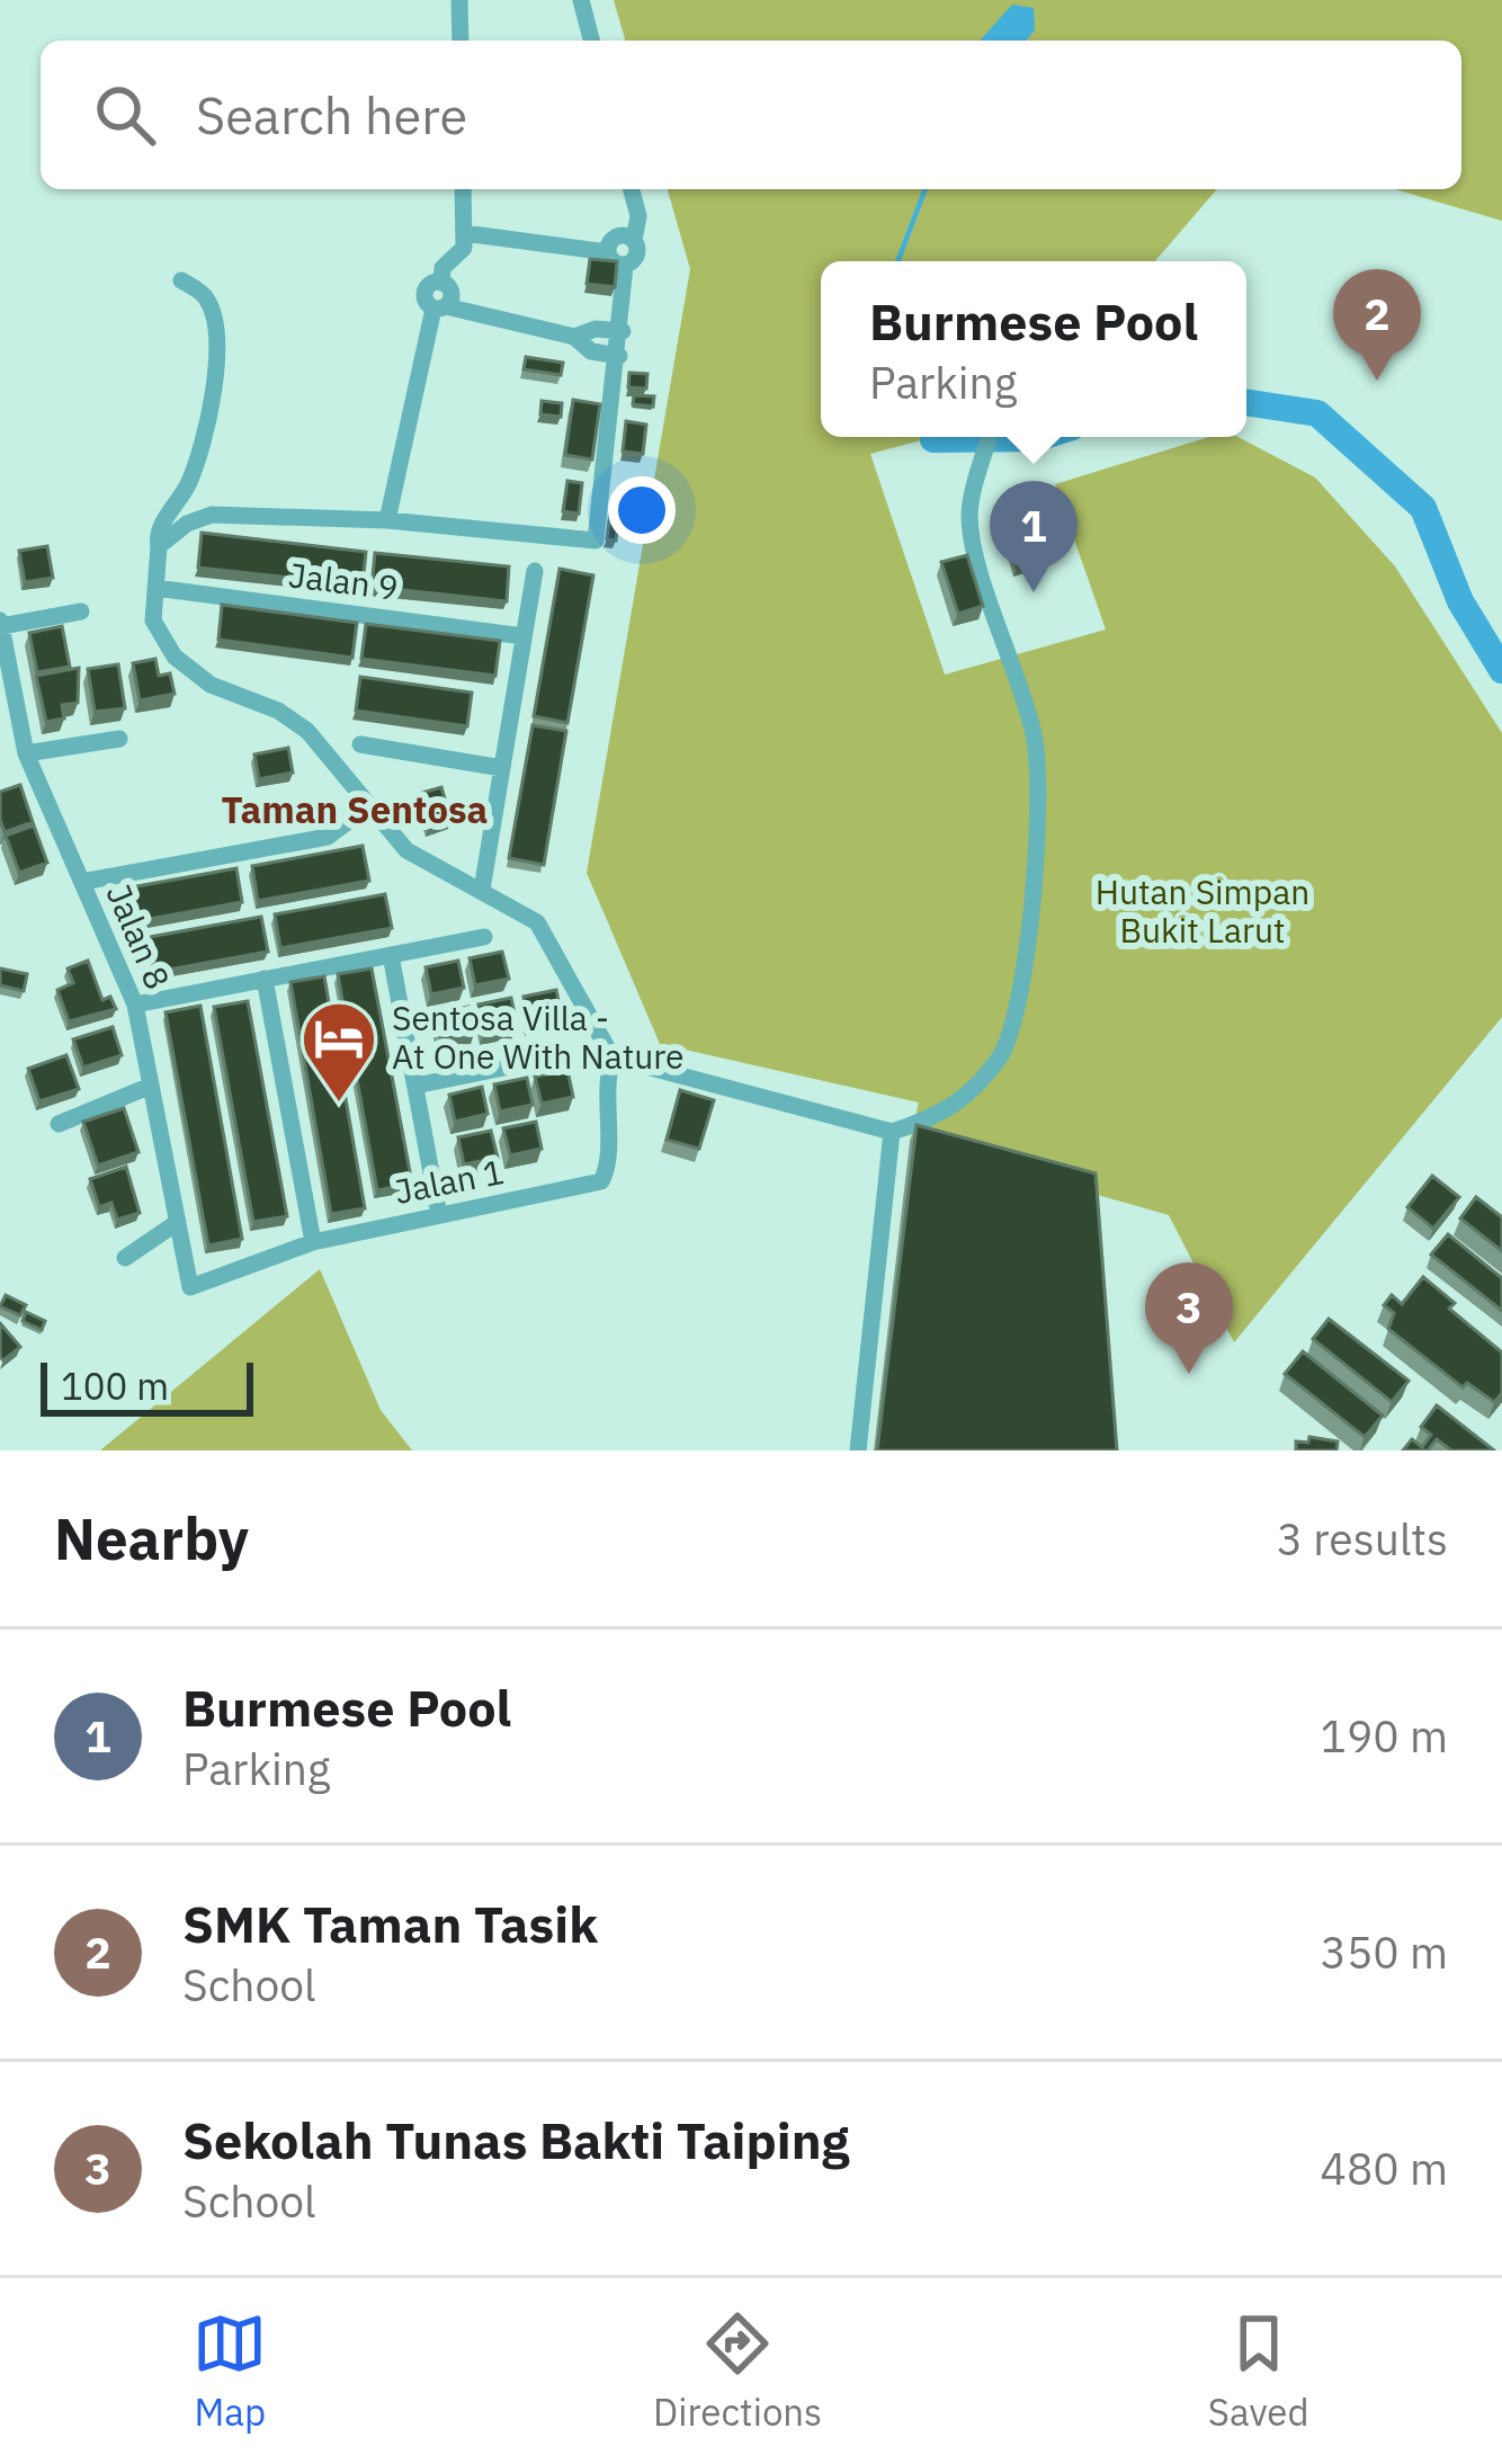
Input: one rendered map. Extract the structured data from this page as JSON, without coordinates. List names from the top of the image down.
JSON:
{
  "streets": {
    "street": ["Jalan 9", "Jalan 8", "Jalan 1"]
  },
  "crossings": [
    ["Jalan 8", "Jalan 1"]
  ],
  "districts": ["Taman Sentosa"],
  "parks": ["Hutan Simpan Bukit Larut"],
  "places": {
    "hotel": ["Sentosa Villa - At One With Nature"]
  },
  "scale_bar": "100 m",
  "page": {
    "search": "Search here",
    "popup": ["Burmese Pool", "Parking"],
    "pins": ["2", "1", "3"],
    "scale": "100 m",
    "heading": ["Nearby", "3 results"],
    "list": [
      {
        "mark": "1",
        "name": "Burmese Pool",
        "note": "Parking",
        "value": "190 m"
      },
      {
        "mark": "2",
        "name": "SMK Taman Tasik",
        "note": "School",
        "value": "350 m"
      },
      {
        "mark": "3",
        "name": "Sekolah Tunas Bakti Taiping",
        "note": "School",
        "value": "480 m"
      }
    ],
    "nav": ["Map", "Directions", "Saved"]
  }
}
